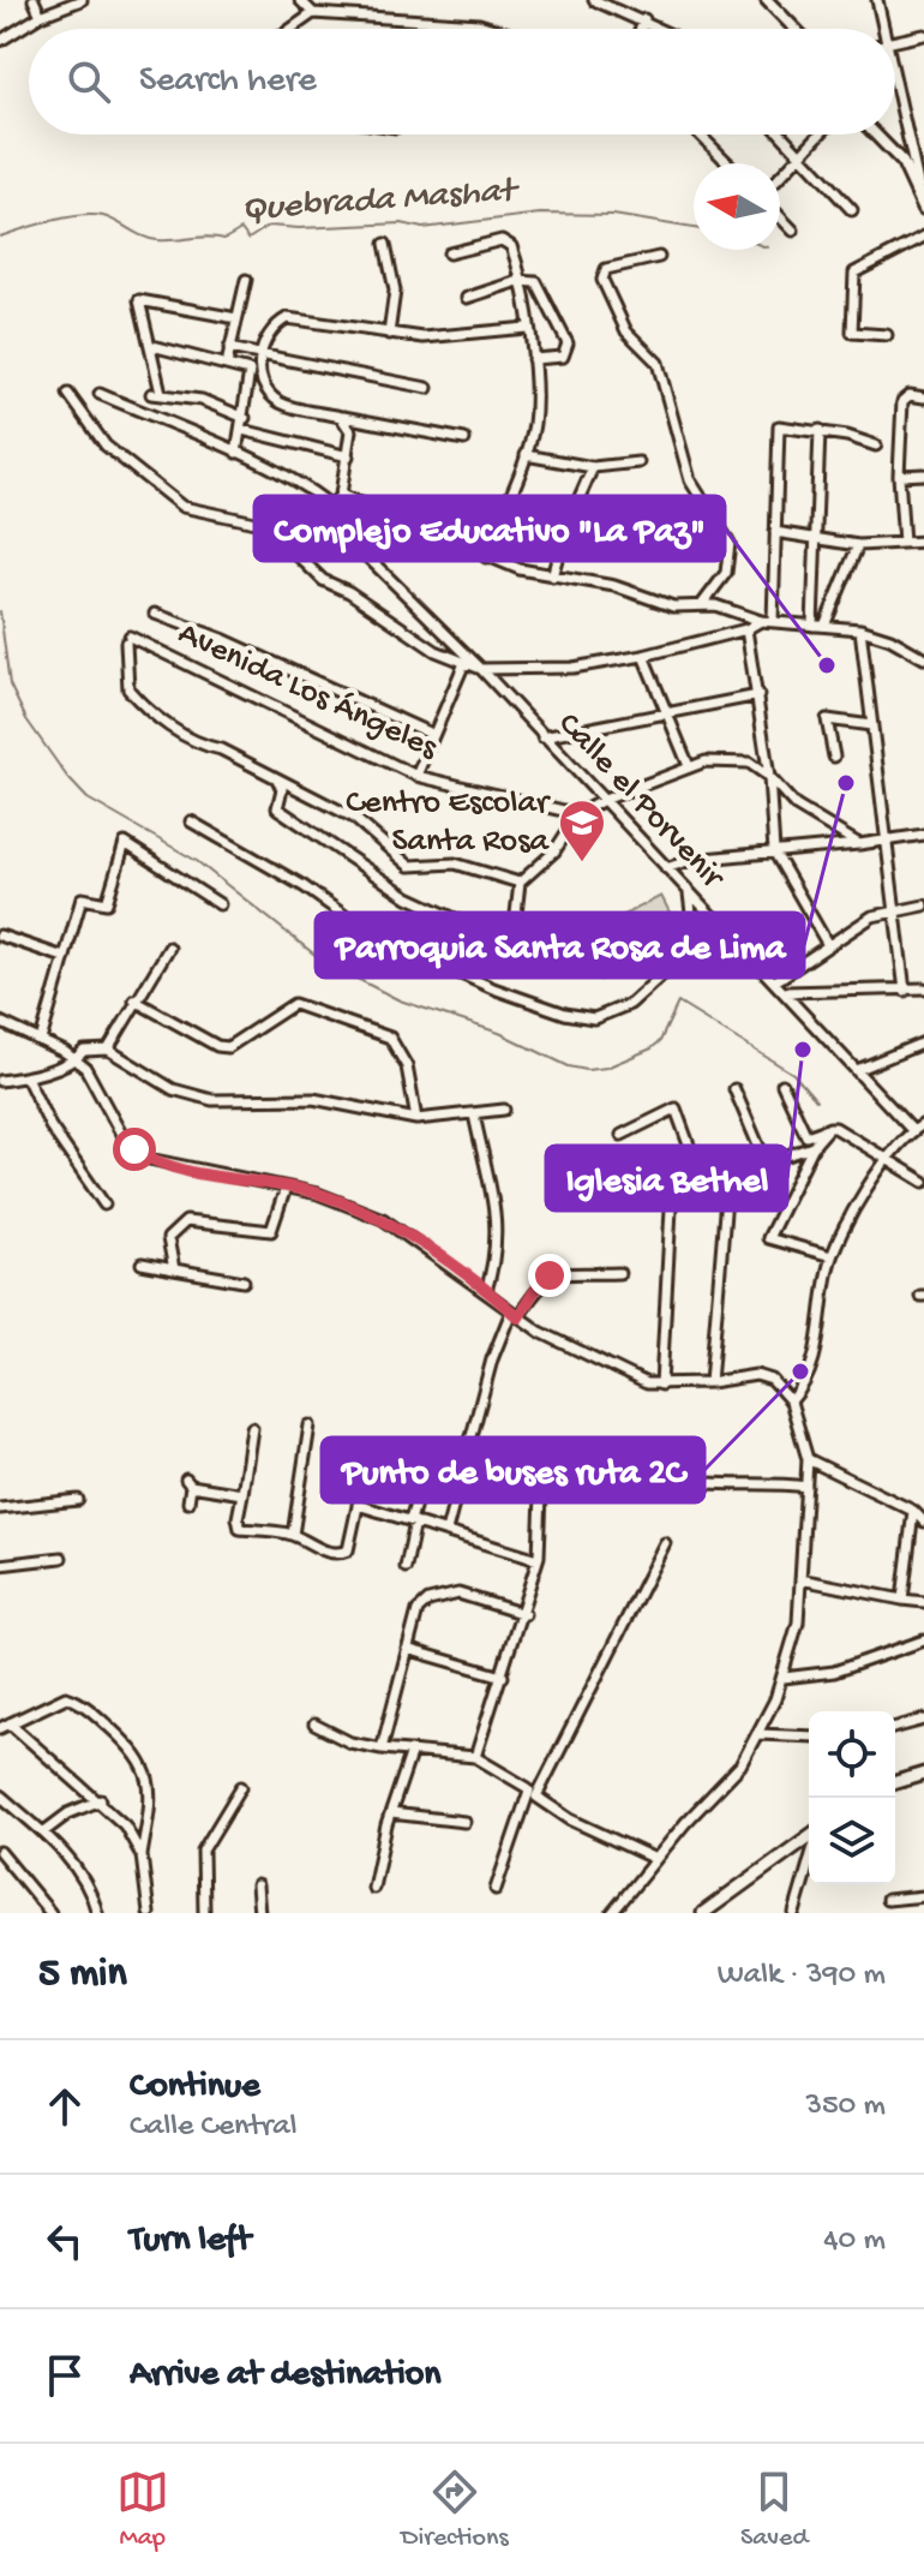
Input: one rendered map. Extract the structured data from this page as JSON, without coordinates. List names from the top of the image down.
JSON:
{
  "streets": {
    "street": ["Avenida Los Ángeles", "Calle el Porvenir"]
  },
  "water": ["Quebrada Mashat"],
  "places": {
    "other": [
      "Complejo Educativo \"La Paz\"",
      "Parroquia Santa Rosa de Lima",
      "Iglesia Bethel",
      "Punto de buses ruta 2C"
    ],
    "school or university": ["Centro Escolar Santa Rosa"]
  },
  "north": "left",
  "page": {
    "search": "Search here",
    "heading": ["5 min", "Walk · 390 m"],
    "list": [
      ["Continue", "Calle Central", "350 m"],
      ["Turn left", "40 m"],
      "Arrive at destination"
    ],
    "nav": ["Map", "Directions", "Saved"]
  }
}
